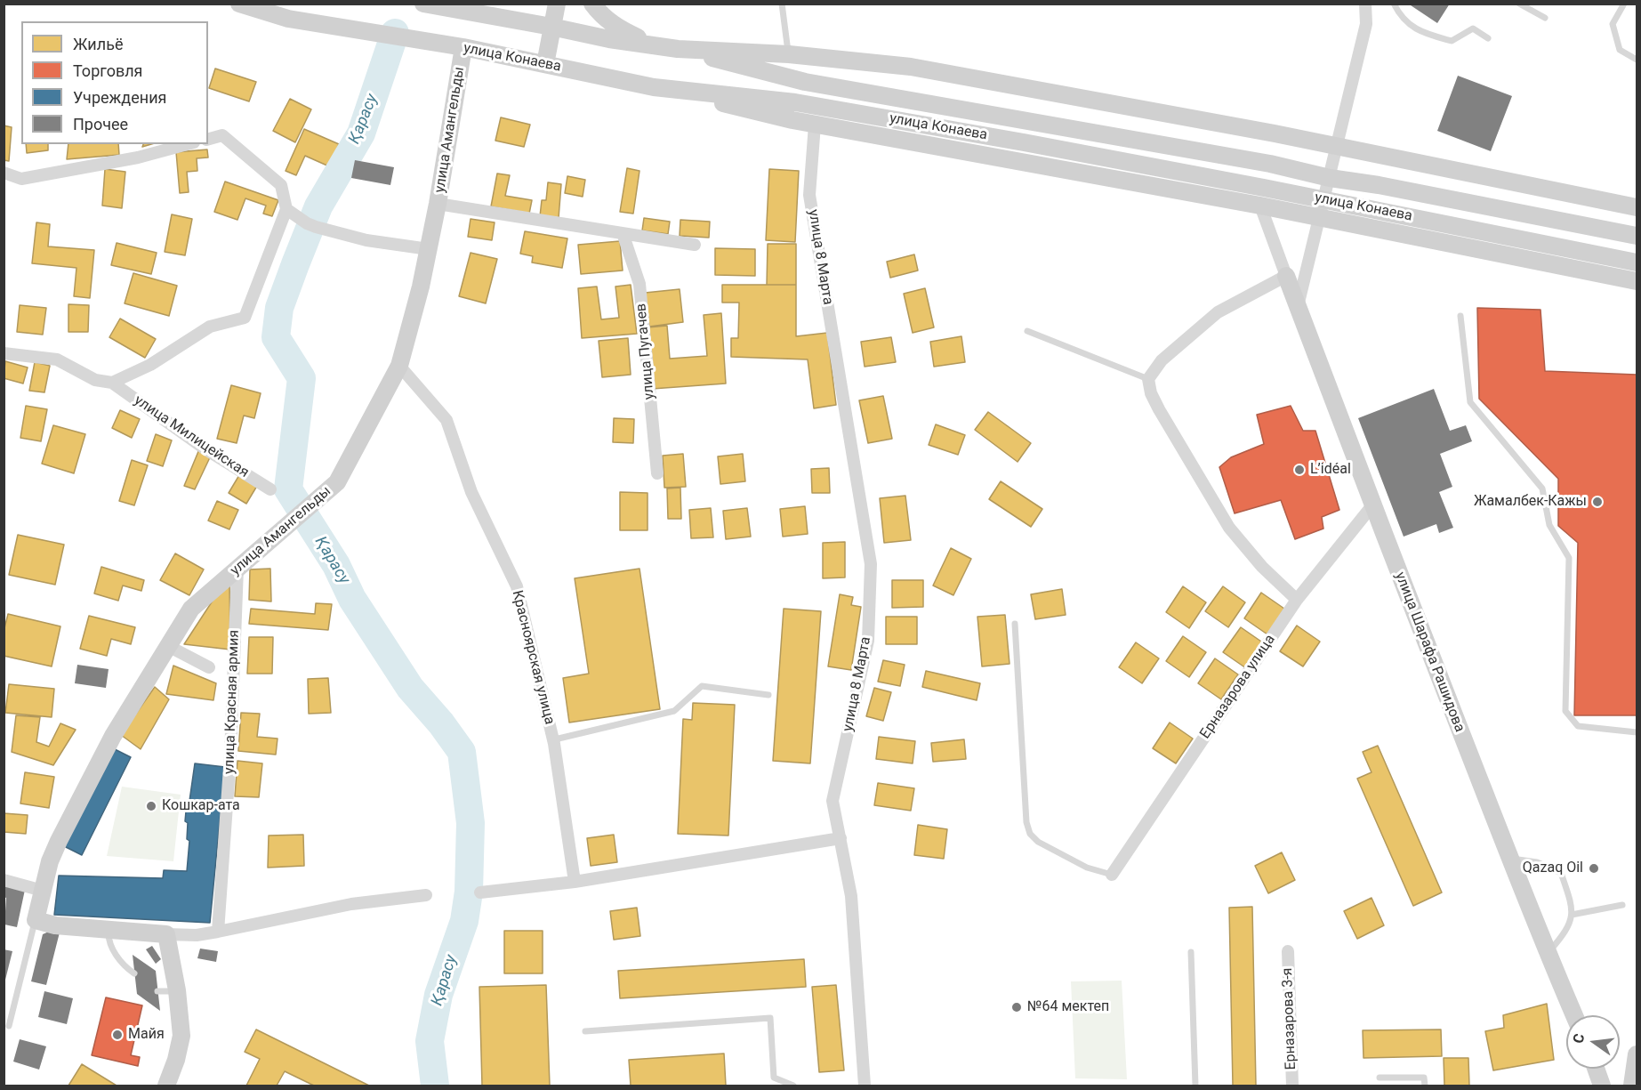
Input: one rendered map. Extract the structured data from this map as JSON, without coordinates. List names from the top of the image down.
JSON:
{
  "streets": {
    "main road": ["улица Конаева", "улица Амангельды", "улица Шарафа Рашидова"],
    "street": [
      "улица 8 Марта",
      "улица Пугачев",
      "улица Милицейская",
      "Красноярская улица",
      "Ерназарова улица",
      "улица Красная армия",
      "Ерназарова 3-я"
    ]
  },
  "crossings": [
    ["улица Конаева", "улица Амангельды"],
    ["улица Амангельды", "Красноярская улица"],
    ["улица Амангельды", "улица Красная армия"],
    ["улица Шарафа Рашидова", "Ерназарова улица"]
  ],
  "water": ["Қарасу"],
  "places": [
    "L’idéal",
    "Жамалбек-Кажы",
    "Кошкар-ата",
    "Qazaq Oil",
    "№64 мектеп",
    "Майя"
  ],
  "legend": [
    "Жильё",
    "Торговля",
    "Учреждения",
    "Прочее"
  ],
  "north": "left"
}
